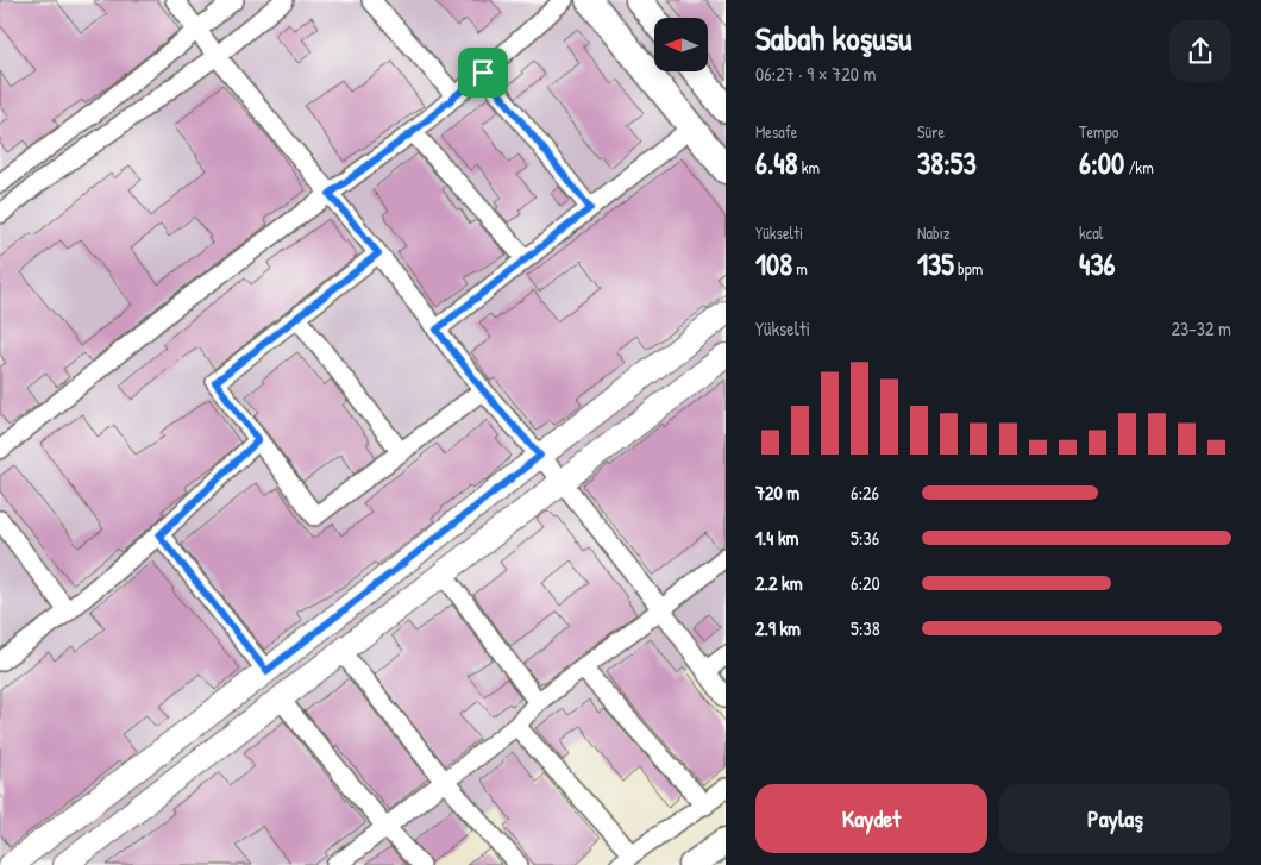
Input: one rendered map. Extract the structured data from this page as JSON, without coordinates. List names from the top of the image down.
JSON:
{
  "north": "left",
  "page": {
    "heading": ["Sabah koşusu", "06:27 · 9 × 720 m"],
    "stats": [
      ["Mesafe", "6.48 km"],
      ["Süre", "38:53"],
      ["Tempo", "6:00 /km"],
      ["Yükselti", "108 m"],
      ["Nabız", "135 bpm"],
      ["kcal", "436"]
    ],
    "chart": ["Yükselti", "23–32 m"],
    "list": [
      {
        "name": "720 m",
        "note": "6:26"
      },
      {
        "name": "1.4 km",
        "note": "5:36"
      },
      {
        "name": "2.2 km",
        "note": "6:20"
      },
      {
        "name": "2.9 km",
        "note": "5:38"
      }
    ],
    "buttons": ["Kaydet", "Paylaş"]
  }
}
